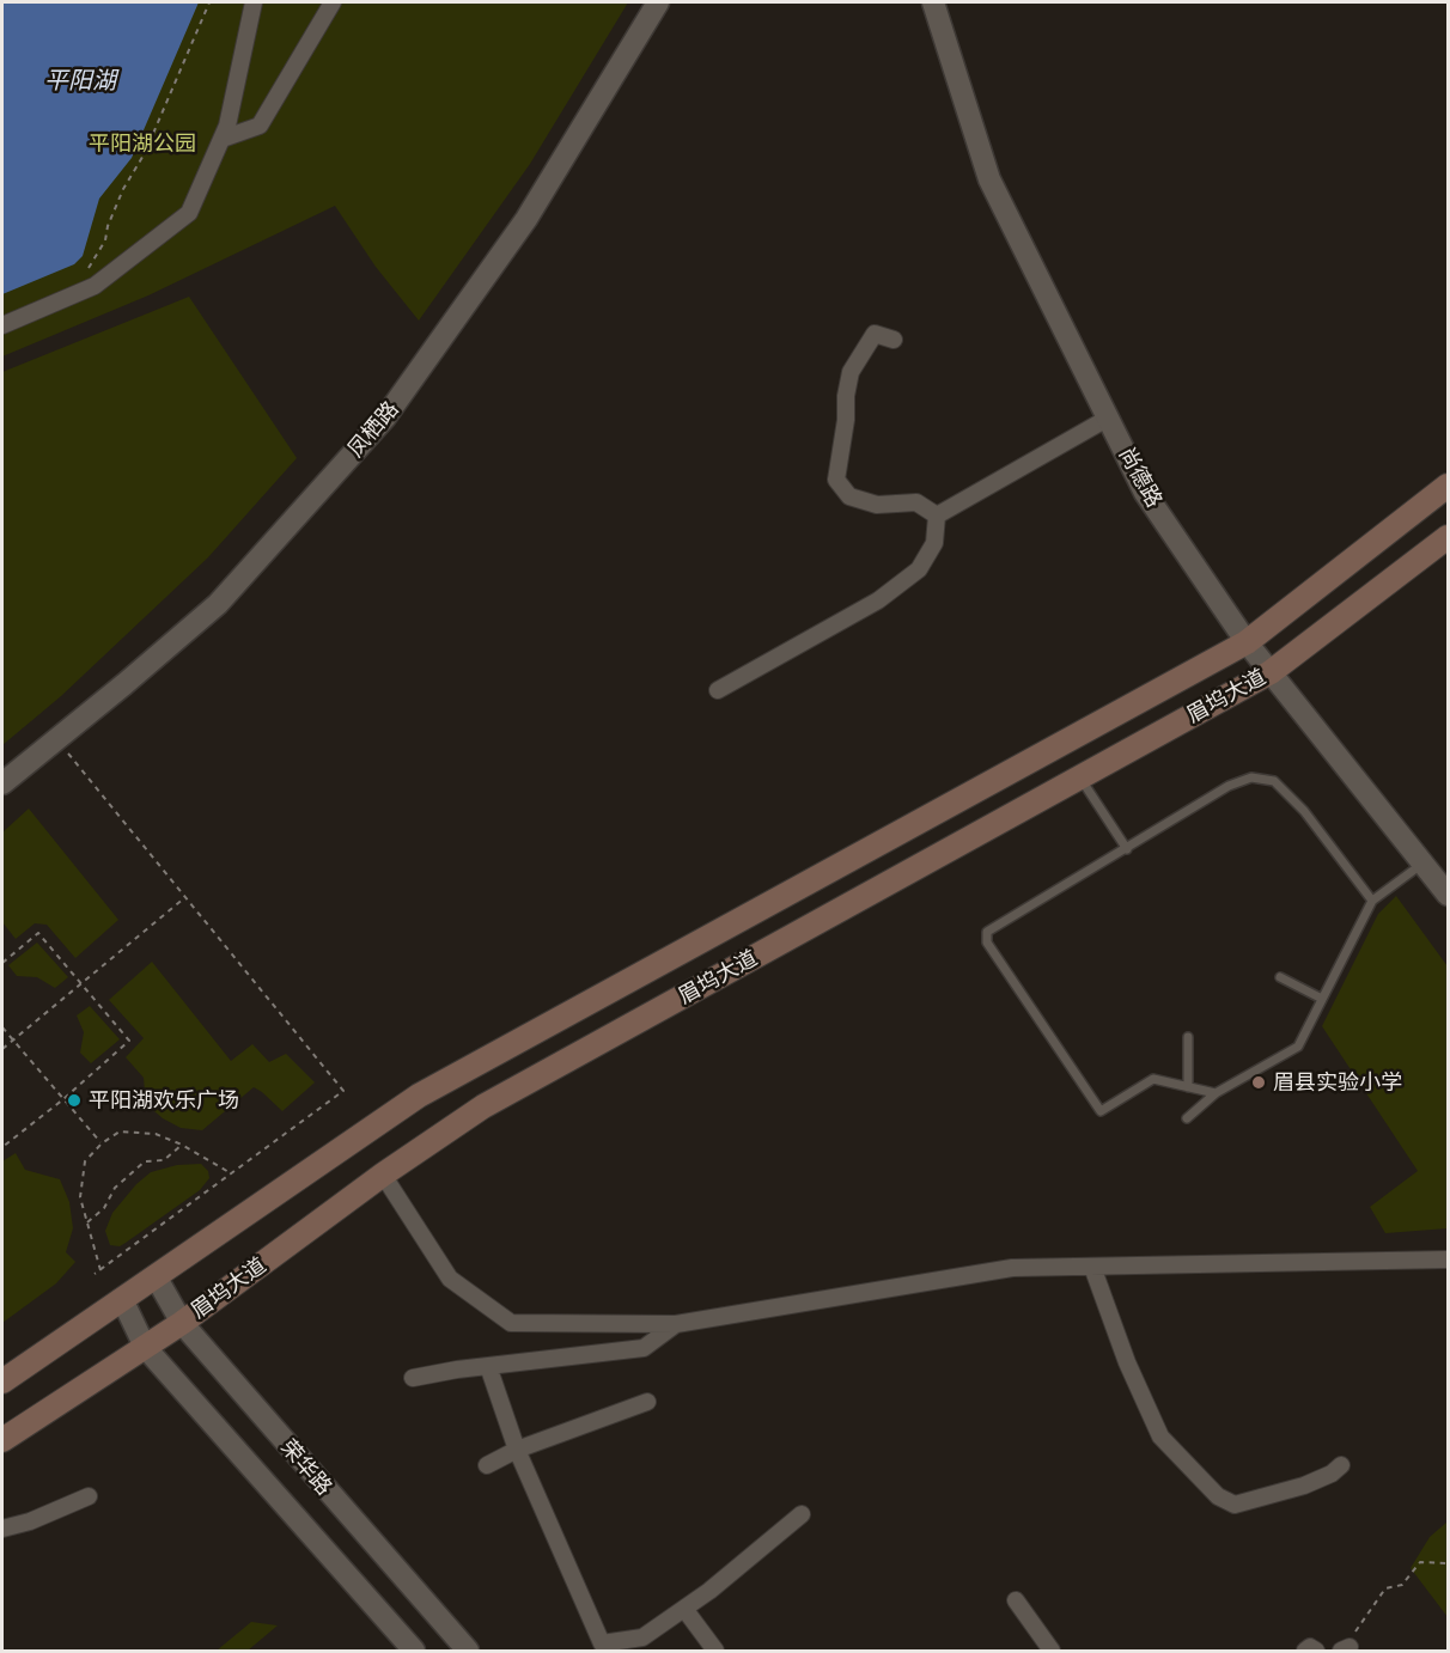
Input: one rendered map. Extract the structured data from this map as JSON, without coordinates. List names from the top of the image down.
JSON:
{
  "streets": {
    "main road": ["眉坞大道"],
    "street": ["凤栖路", "尚德路", "荣华路"]
  },
  "crossings": [
    ["尚德路", "眉坞大道"],
    ["眉坞大道", "荣华路"]
  ],
  "water": ["平阳湖"],
  "parks": ["平阳湖公园"],
  "places": ["眉县实验小学", "平阳湖欢乐广场"]
}
